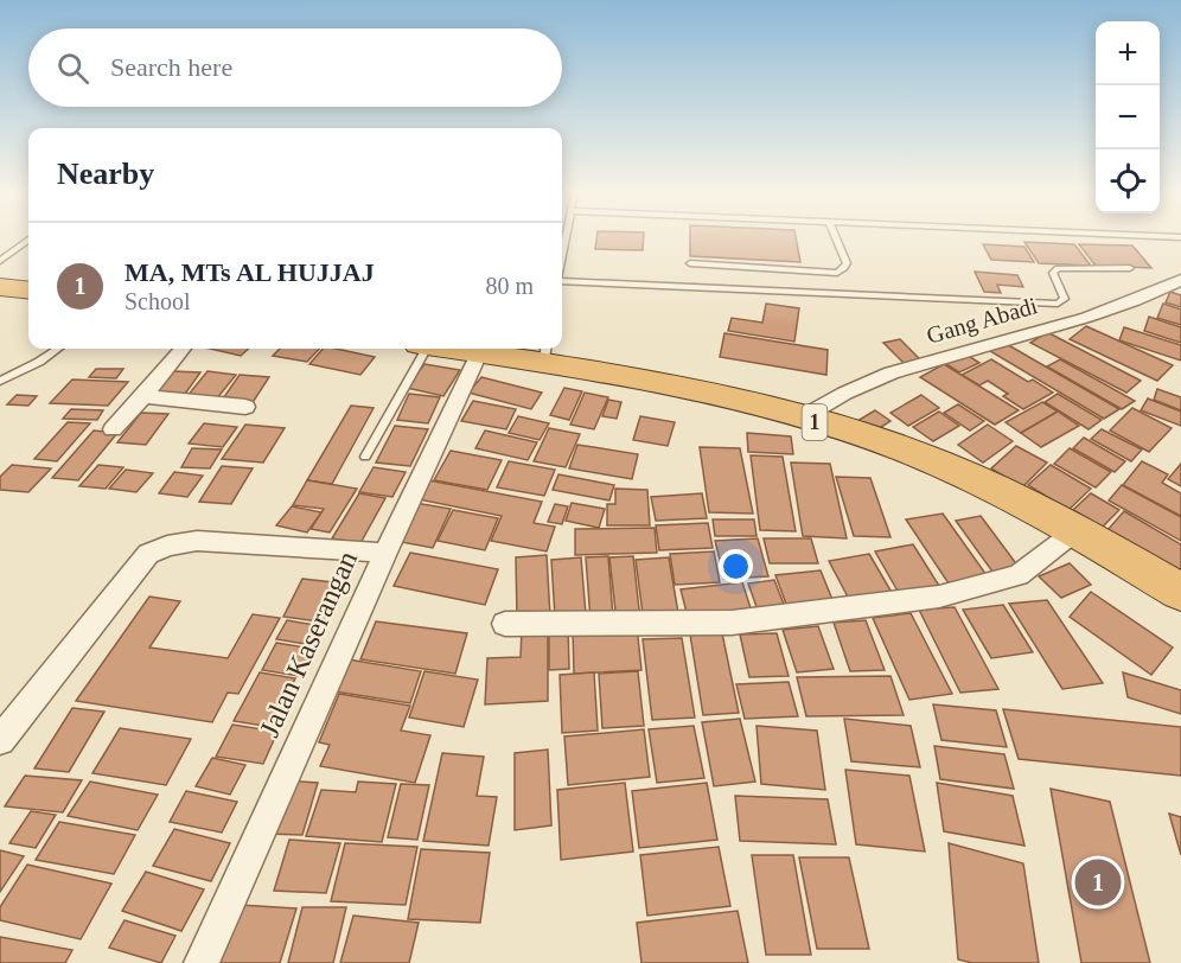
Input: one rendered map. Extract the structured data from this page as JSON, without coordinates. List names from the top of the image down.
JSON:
{
  "streets": {
    "highway": ["1"],
    "street": ["Gang Abadi", "Jalan Kaserangan"]
  },
  "crossings": [
    ["Gang Abadi", "1"],
    ["1", "Jalan Kaserangan"]
  ],
  "page": {
    "map_buttons": ["+", "−"],
    "search": "Search here",
    "heading": "Nearby",
    "list": [
      {
        "mark": "1",
        "name": "MA, MTs AL HUJJAJ",
        "note": "School",
        "value": "80 m"
      }
    ],
    "pins": "1"
  }
}
